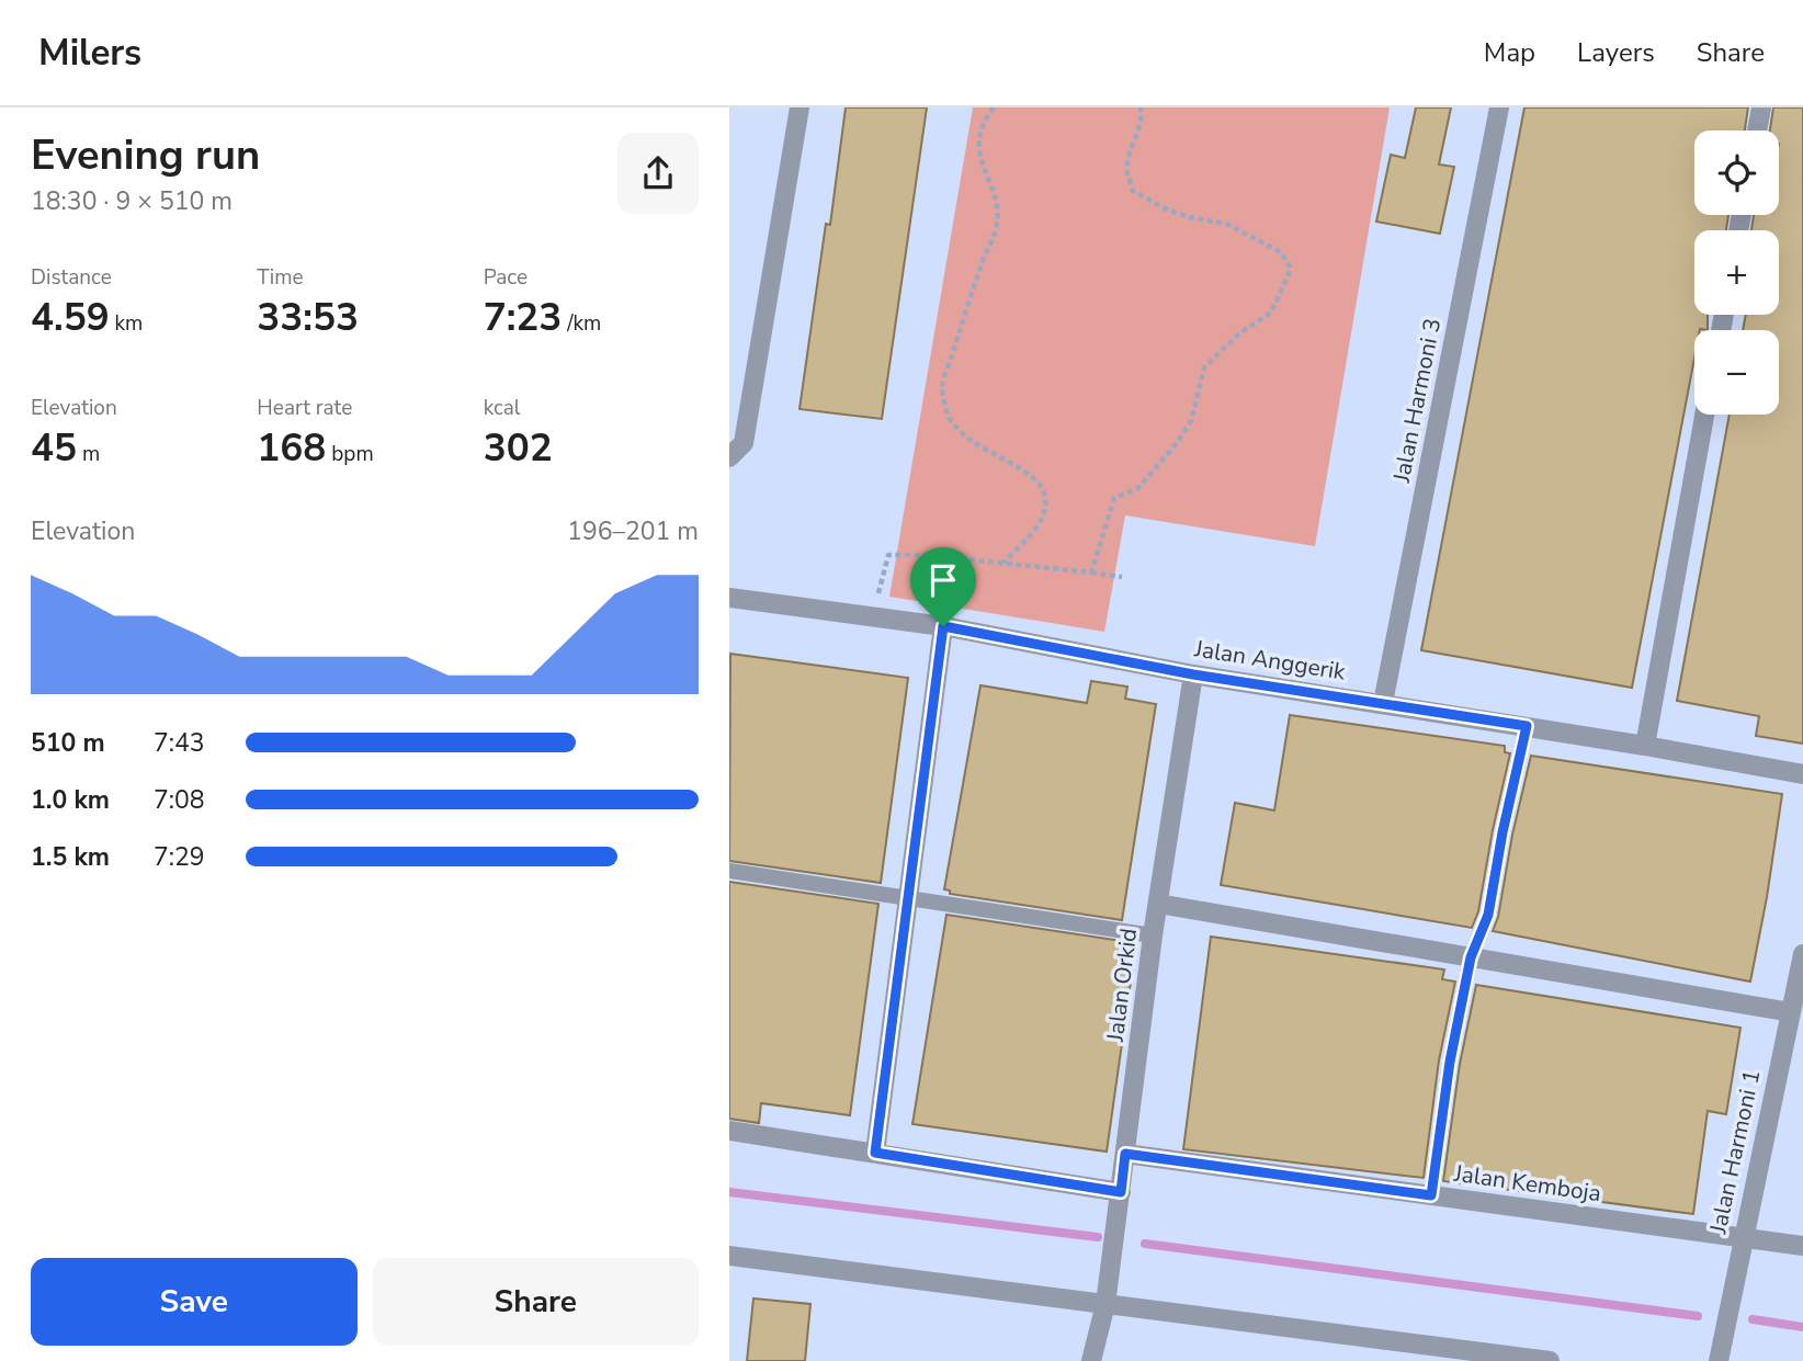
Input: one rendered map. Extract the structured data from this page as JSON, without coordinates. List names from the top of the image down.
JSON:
{
  "streets": {
    "street": [
      "Jalan Harmoni 3",
      "Jalan Anggerik",
      "Jalan Orkid",
      "Jalan Harmoni 1",
      "Jalan Kemboja"
    ]
  },
  "crossings": [
    ["Jalan Harmoni 3", "Jalan Anggerik"],
    ["Jalan Anggerik", "Jalan Orkid"],
    ["Jalan Orkid", "Jalan Kemboja"],
    ["Jalan Harmoni 1", "Jalan Kemboja"]
  ],
  "page": {
    "header": "Milers",
    "nav": ["Map", "Layers", "Share"],
    "heading": ["Evening run", "18:30 · 9 × 510 m"],
    "map_buttons": ["+", "−"],
    "stats": [
      ["Distance", "4.59 km"],
      ["Time", "33:53"],
      ["Pace", "7:23 /km"],
      ["Elevation", "45 m"],
      ["Heart rate", "168 bpm"],
      ["kcal", "302"]
    ],
    "chart": ["Elevation", "196–201 m"],
    "list": [
      {
        "name": "510 m",
        "note": "7:43"
      },
      {
        "name": "1.0 km",
        "note": "7:08"
      },
      {
        "name": "1.5 km",
        "note": "7:29"
      }
    ],
    "buttons": ["Save", "Share"]
  }
}
